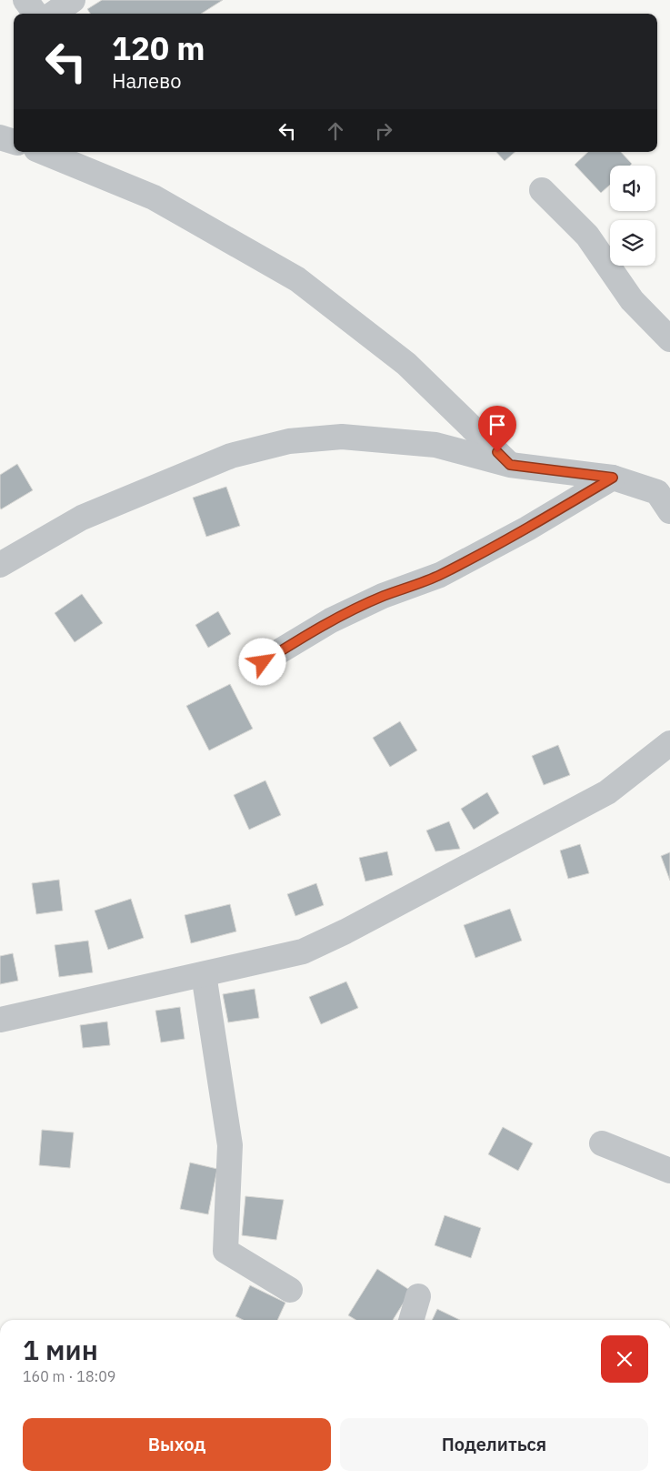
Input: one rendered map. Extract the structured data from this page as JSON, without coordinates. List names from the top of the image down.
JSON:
{
  "page": {
    "turn": ["120 m", "Налево"],
    "heading": ["1 мин", "160 m · 18:09"],
    "buttons": ["Выход", "Поделиться"]
  }
}
